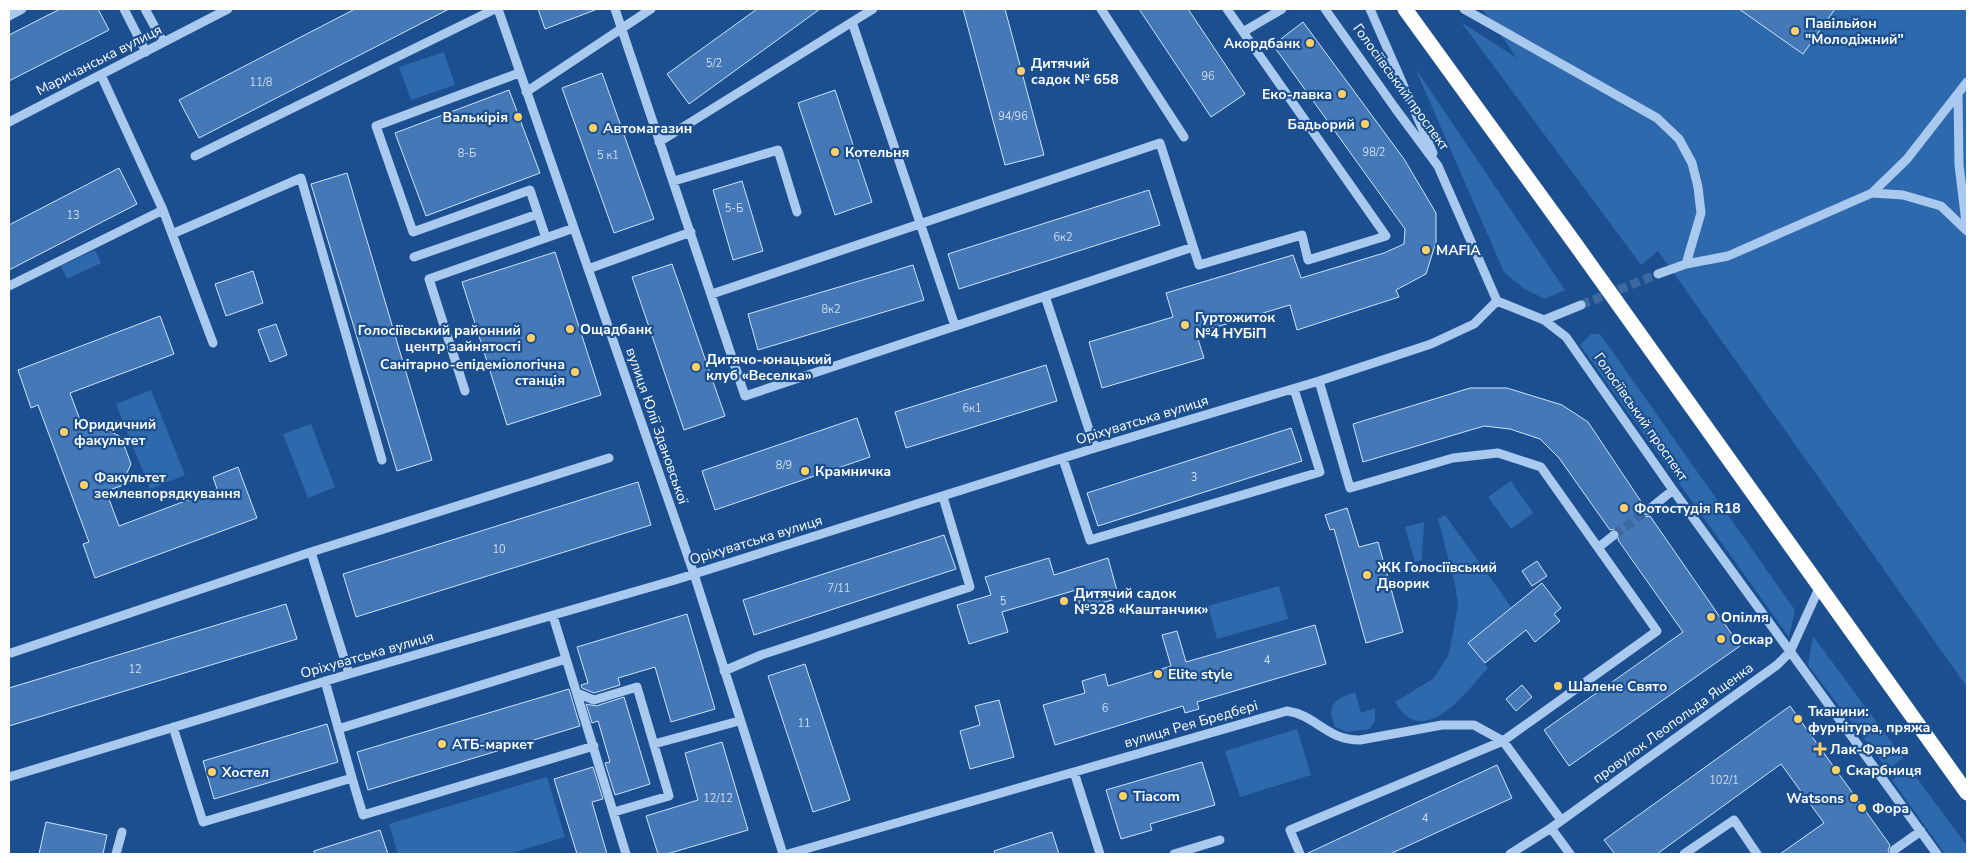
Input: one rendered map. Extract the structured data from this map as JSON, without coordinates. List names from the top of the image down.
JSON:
{
  "streets": {
    "street": [
      "Маричанська вулиця",
      "Голосіївський проспект",
      "Оріхуватська вулиця",
      "вулиця Юлії Здановської",
      "провулок Леопольда Ященка",
      "вулиця Рея Бредбері"
    ]
  },
  "crossings": [
    ["Голосіївський проспект", "Оріхуватська вулиця"],
    ["Голосіївський проспект", "провулок Леопольда Ященка"],
    ["Оріхуватська вулиця", "вулиця Юлії Здановської"],
    ["провулок Леопольда Ященка", "вулиця Рея Бредбері"]
  ],
  "places": {
    "other": [
      "Павільйон \"Молодіжний\"",
      "Акордбанк",
      "Дитячий садок № 658",
      "Еко-лавка",
      "Валькірія",
      "Бадьорий",
      "Автомагазин",
      "Котельня",
      "MAFIA",
      "Гуртожиток №4 НУБіП",
      "Ощадбанк",
      "Голосіївський районний центр зайнятості",
      "Дитячо-юнацький клуб «Веселка»",
      "Санітарно-епідеміологічна станція",
      "Юридичний факультет",
      "Крамничка",
      "Факультет землевпорядкування",
      "Фотостудія R18",
      "ЖК Голосіївський Дворик",
      "Дитячий садок №328 «Каштанчик»",
      "Опілля",
      "Оскар",
      "Elite style",
      "Шалене Свято",
      "Тканини: фурнітура, пряжа",
      "АТБ-маркет",
      "Скарбниця",
      "Хостел",
      "Tiacom",
      "Watsons",
      "Фора"
    ],
    "health": ["Лак-Фарма"]
  },
  "house_numbers": [
    "5/2",
    "96",
    "11/8",
    "94/96",
    "98/2",
    "8-Б",
    "5 к1",
    "5-Б",
    "13",
    "6к2",
    "8к2",
    "6к1",
    "8/9",
    "3",
    "10",
    "7/11",
    "5",
    "4",
    "12",
    "6",
    "11",
    "102/1",
    "12/12",
    "4"
  ]
}
